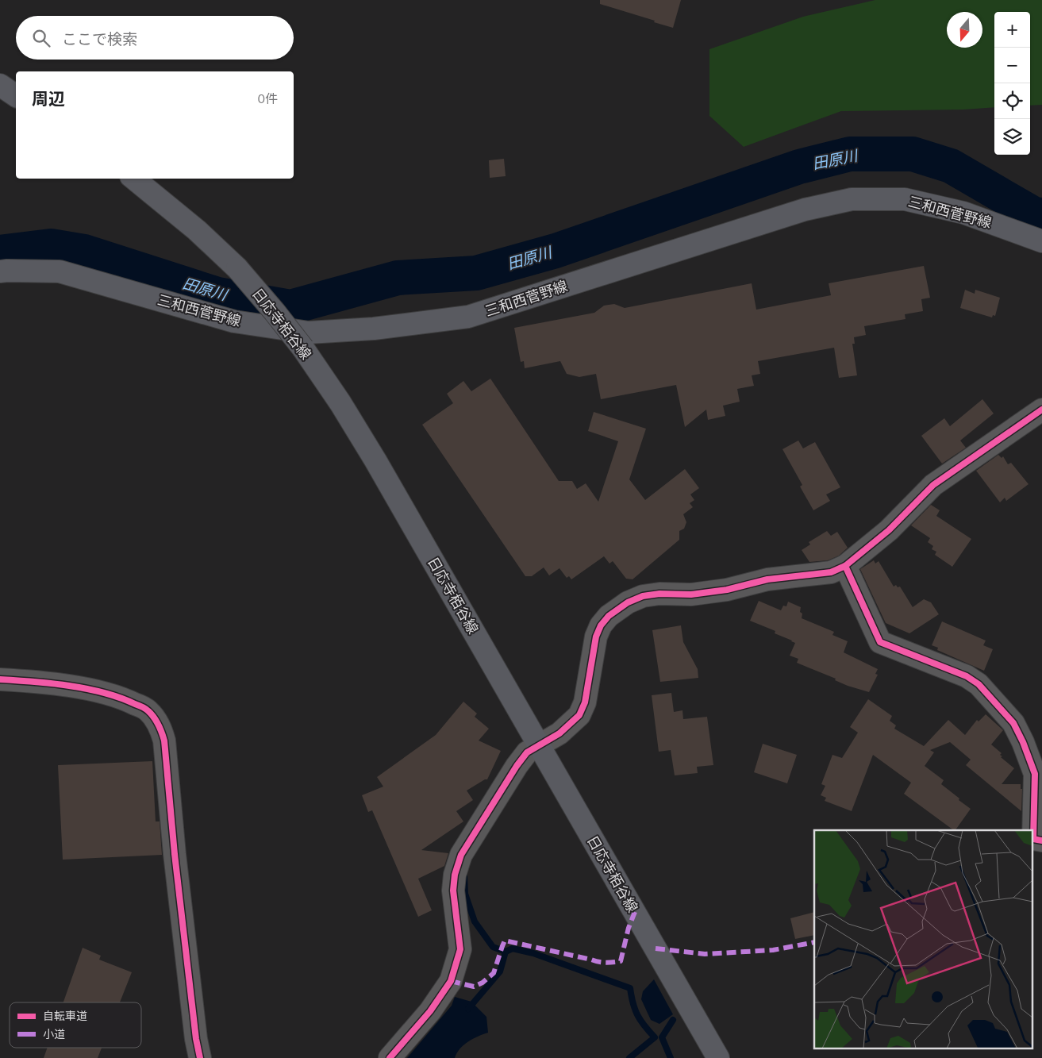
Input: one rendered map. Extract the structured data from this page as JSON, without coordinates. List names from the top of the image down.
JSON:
{
  "streets": {
    "main road": ["三和西菅野線", "日応寺栢谷線"]
  },
  "water": ["田原川"],
  "legend": ["自転車道", "小道"],
  "north": "bottom",
  "page": {
    "map_buttons": ["+", "−"],
    "search": "ここで検索",
    "heading": ["周辺", "0件"]
  }
}
